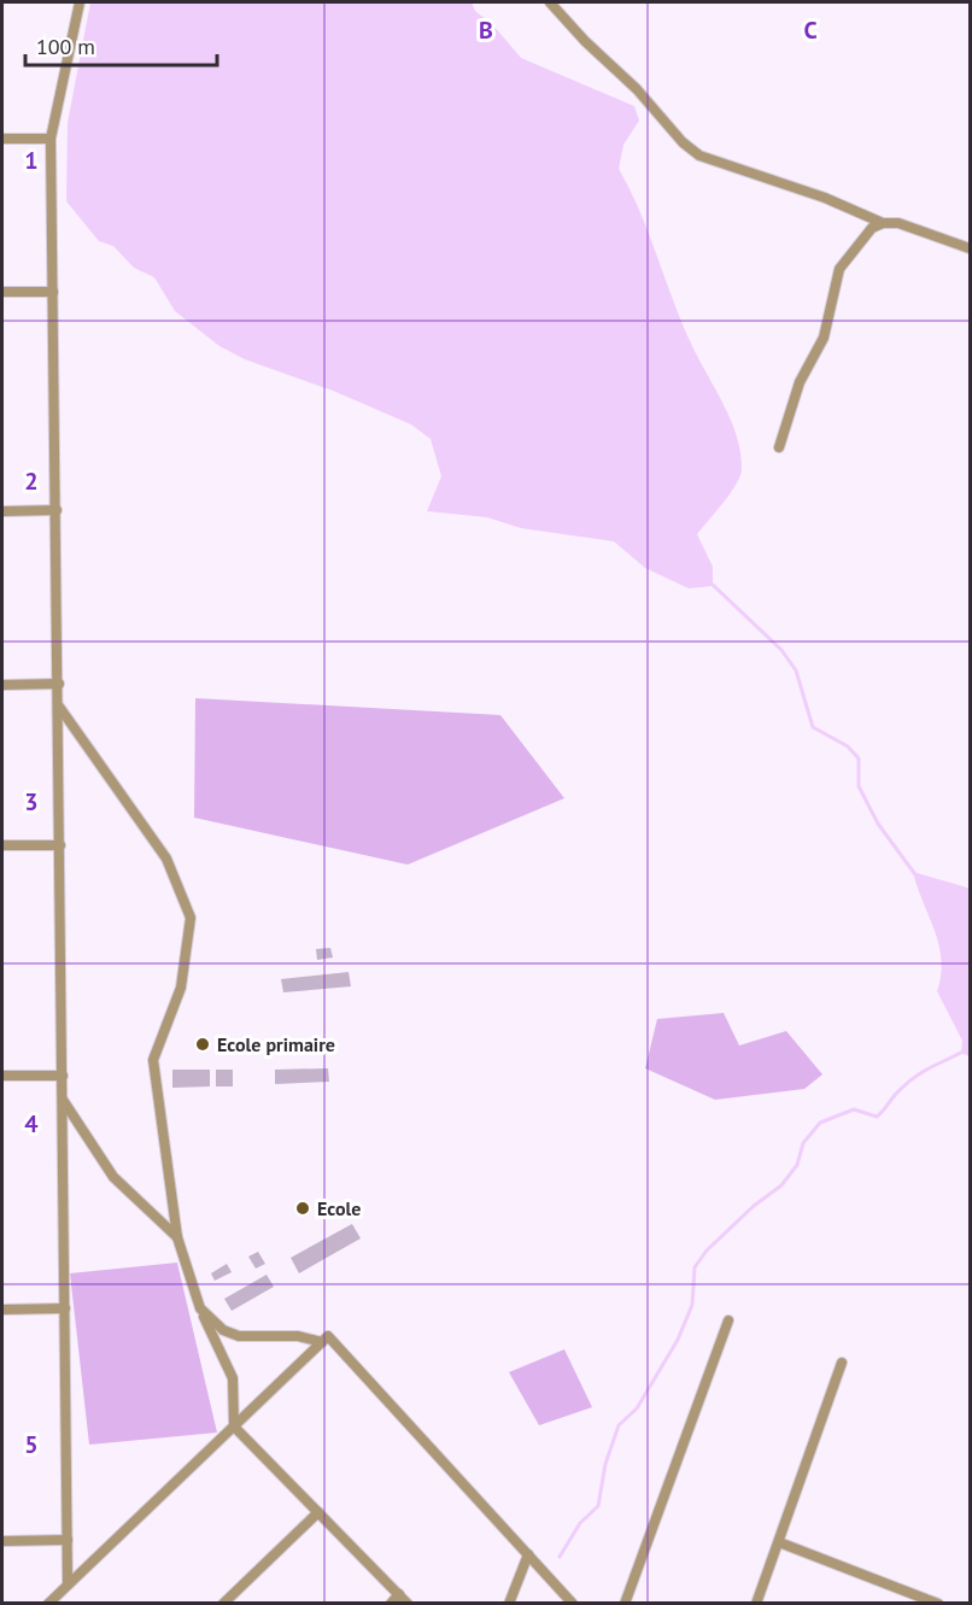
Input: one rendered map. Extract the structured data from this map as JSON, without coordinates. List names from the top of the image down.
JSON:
{
  "places": ["Ecole primaire", "Ecole"],
  "scale_bar": "100 m",
  "grid": {
    "columns": ["B", "C"],
    "rows": [
      "1",
      "2",
      "3",
      "4",
      "5"
    ]
  }
}
